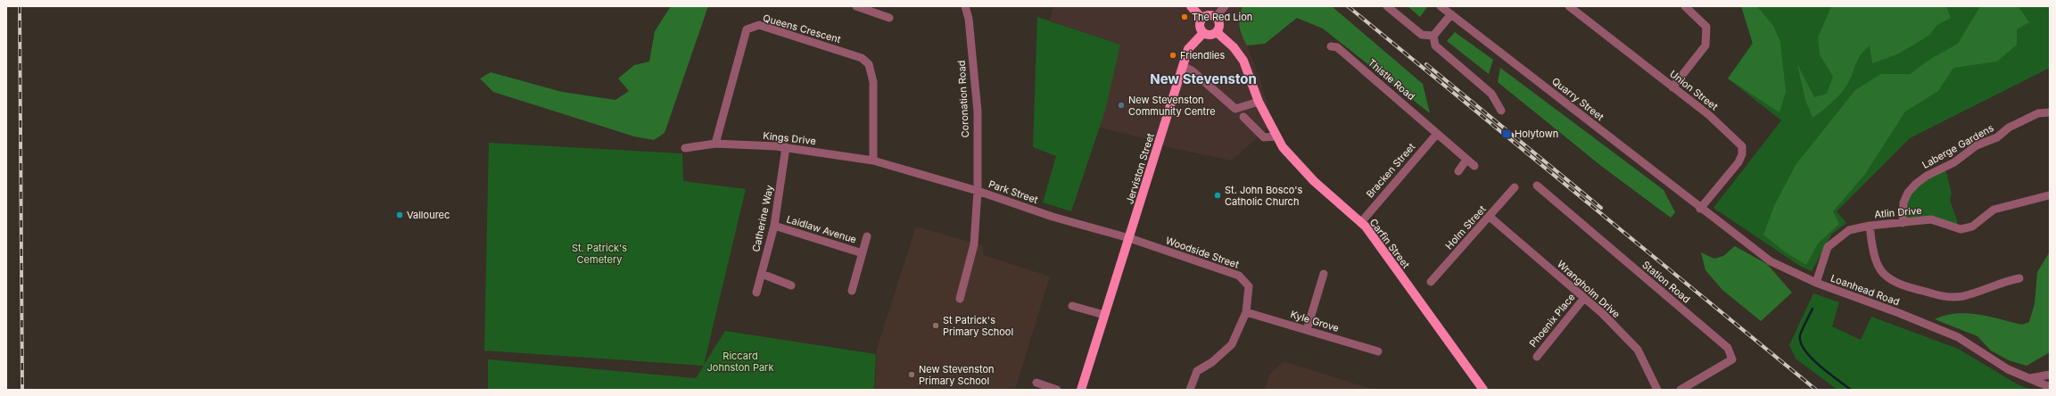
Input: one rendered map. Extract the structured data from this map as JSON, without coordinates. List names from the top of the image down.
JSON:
{
  "streets": {
    "main road": ["Jerviston Street", "Carfin Street"],
    "street": [
      "Queens Crescent",
      "Thistle Road",
      "Union Street",
      "Coronation Road",
      "Quarry Street",
      "Kings Drive",
      "Laberge Gardens",
      "Bracken Street",
      "Park Street",
      "Atlin Drive",
      "Catherine Way",
      "Holm Street",
      "Laidlaw Avenue",
      "Woodside Street",
      "Station Road",
      "Wrangholm Drive",
      "Loanhead Road",
      "Phoenix Place",
      "Kyle Grove"
    ]
  },
  "crossings": [
    ["Queens Crescent", "Kings Drive"],
    ["Thistle Road", "Bracken Street"],
    ["Union Street", "Quarry Street"],
    ["Union Street", "Loanhead Road"],
    ["Coronation Road", "Park Street"],
    ["Quarry Street", "Loanhead Road"],
    ["Kings Drive", "Park Street"],
    ["Kings Drive", "Catherine Way"],
    ["Laberge Gardens", "Atlin Drive"],
    ["Jerviston Street", "Park Street"],
    ["Jerviston Street", "Carfin Street"],
    ["Jerviston Street", "Woodside Street"],
    ["Bracken Street", "Carfin Street"],
    ["Park Street", "Woodside Street"],
    ["Atlin Drive", "Loanhead Road"],
    ["Catherine Way", "Laidlaw Avenue"],
    ["Holm Street", "Wrangholm Drive"],
    ["Woodside Street", "Kyle Grove"],
    ["Wrangholm Drive", "Phoenix Place"]
  ],
  "districts": ["New Stevenston"],
  "parks": ["St. Patrick's Cemetery", "Riccard Johnston Park"],
  "places": {
    "other": [
      "The Red Lion",
      "Friendlies",
      "New Stevenston Community Centre",
      "St. John Bosco's Catholic Church",
      "Vallourec",
      "St Patrick's Primary School",
      "New Stevenston Primary School"
    ],
    "transit": ["Holytown"]
  }
}
